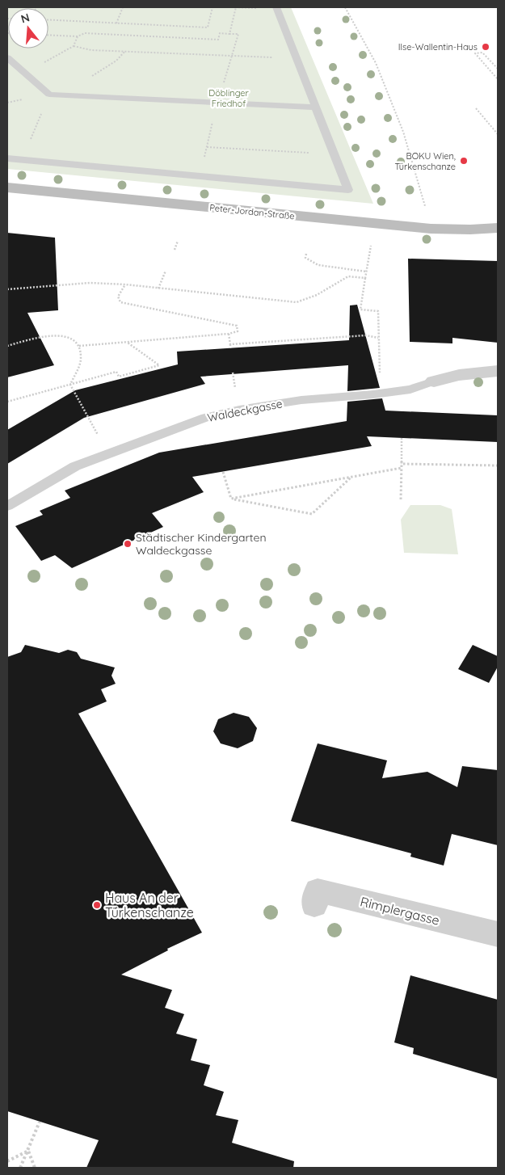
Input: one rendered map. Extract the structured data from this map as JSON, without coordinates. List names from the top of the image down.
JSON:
{
  "streets": {
    "street": ["Peter-Jordan-Straße", "Waldeckgasse", "Rimplergasse"]
  },
  "parks": ["Döblinger Friedhof"],
  "places": [
    "Ilse-Wallentin-Haus",
    "BOKU Wien, Türkenschanze",
    "Städtischer Kindergarten Waldeckgasse",
    "Haus An der Türkenschanze"
  ],
  "north": "top"
}
